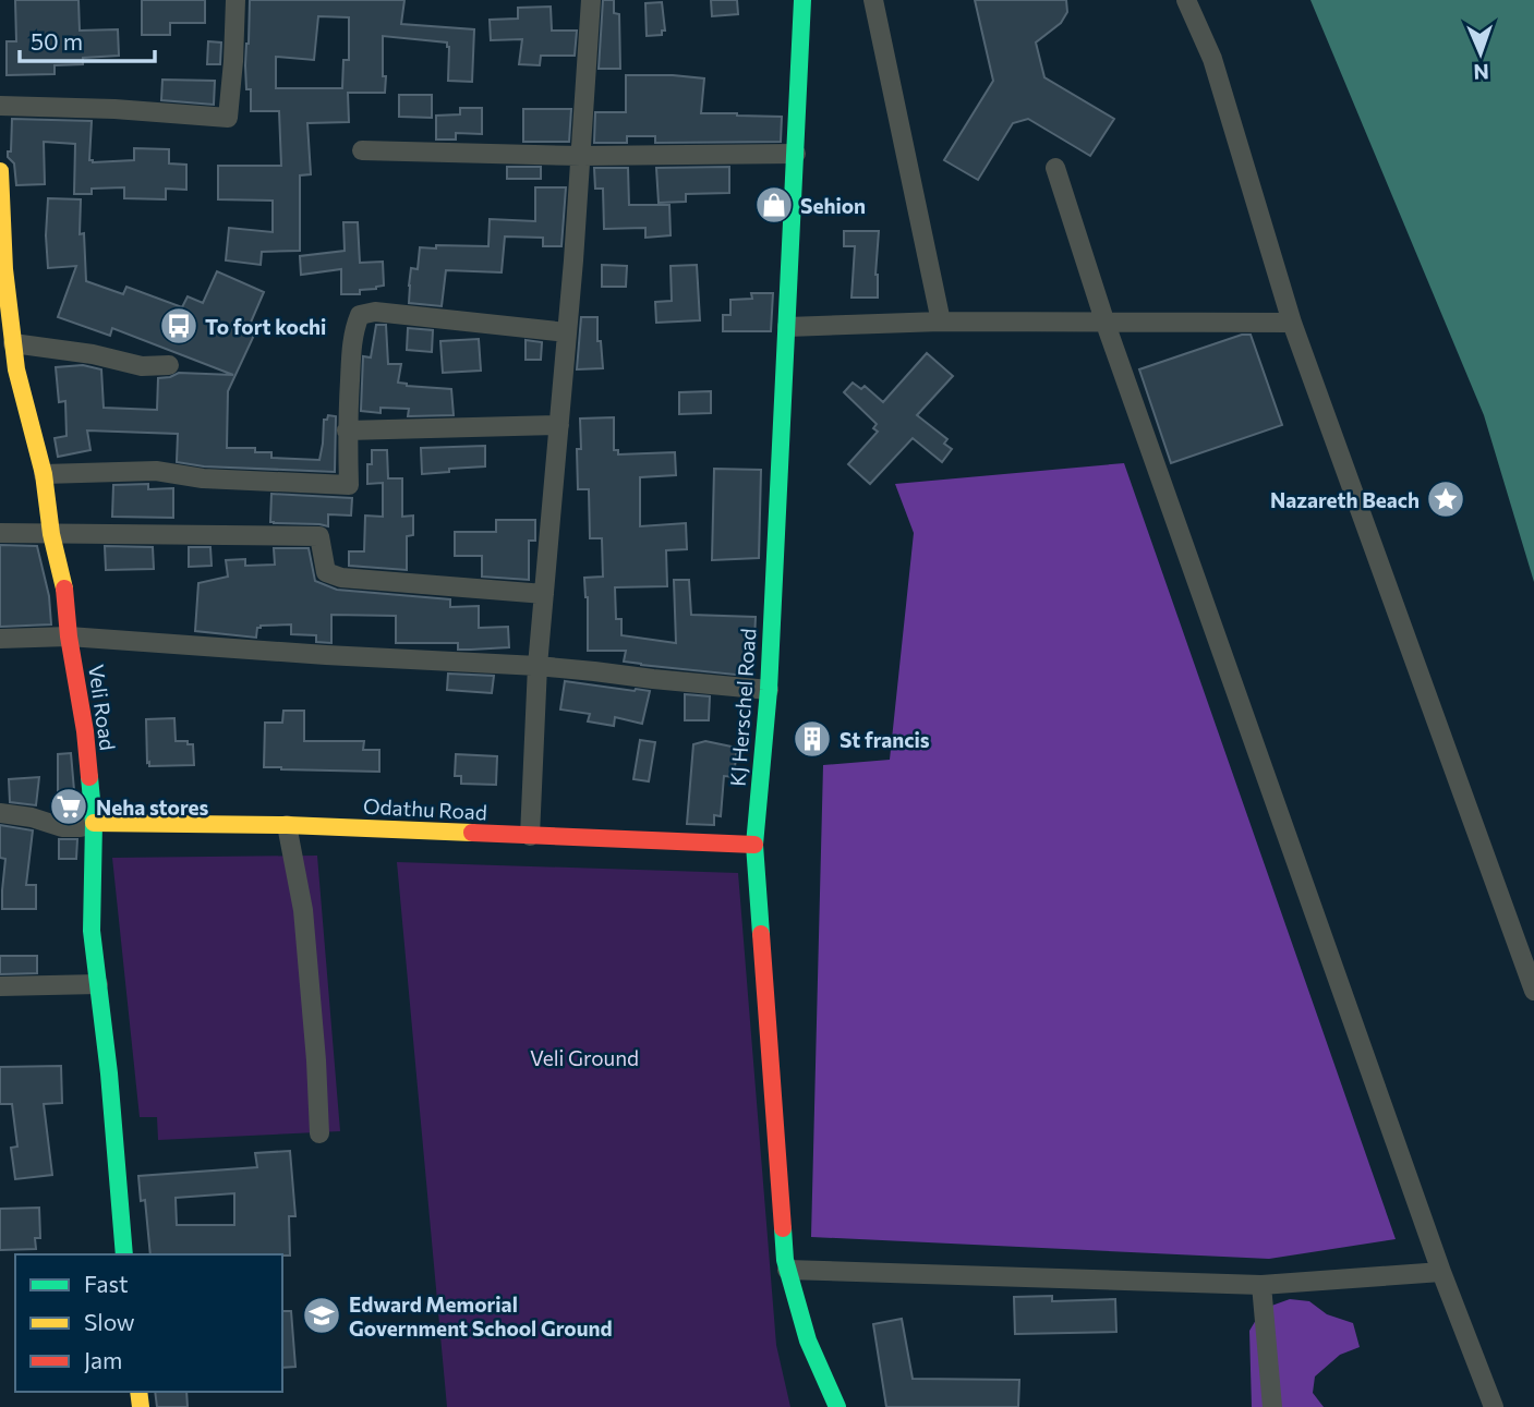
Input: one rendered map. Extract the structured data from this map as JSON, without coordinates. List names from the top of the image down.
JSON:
{
  "streets": {
    "main road": ["Veli Road", "KJ Herschel Road", "Odathu Road"]
  },
  "crossings": [
    ["Veli Road", "Odathu Road"],
    ["KJ Herschel Road", "Odathu Road"]
  ],
  "parks": ["Veli Ground"],
  "places": {
    "shop": ["Sehion"],
    "bus stop": ["To fort kochi"],
    "place": ["Nazareth Beach"],
    "building": ["St francis"],
    "supermarket": ["Neha stores"],
    "school or university": ["Edward Memorial Government School Ground"]
  },
  "legend": ["Fast", "Slow", "Jam"],
  "scale_bar": "50 m",
  "north": "bottom"
}
